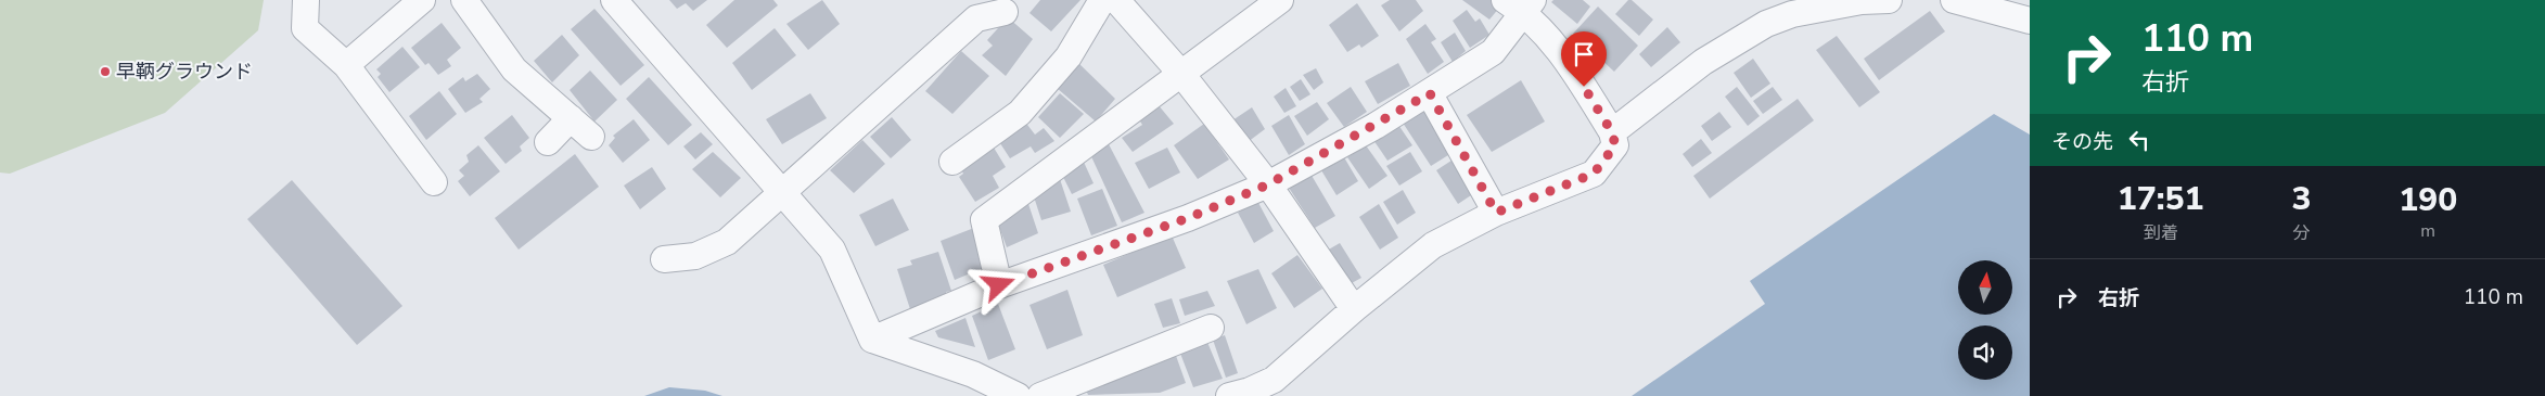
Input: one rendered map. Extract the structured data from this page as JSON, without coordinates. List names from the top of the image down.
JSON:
{
  "places": ["早鞆グラウンド"],
  "north": "top",
  "page": {
    "turn": ["110 m", "右折"],
    "then": "その先",
    "eta": [
      "17:51",
      "到着",
      "3",
      "分",
      "190",
      "m"
    ],
    "list": [
      {
        "name": "右折",
        "value": "110 m"
      }
    ]
  }
}
